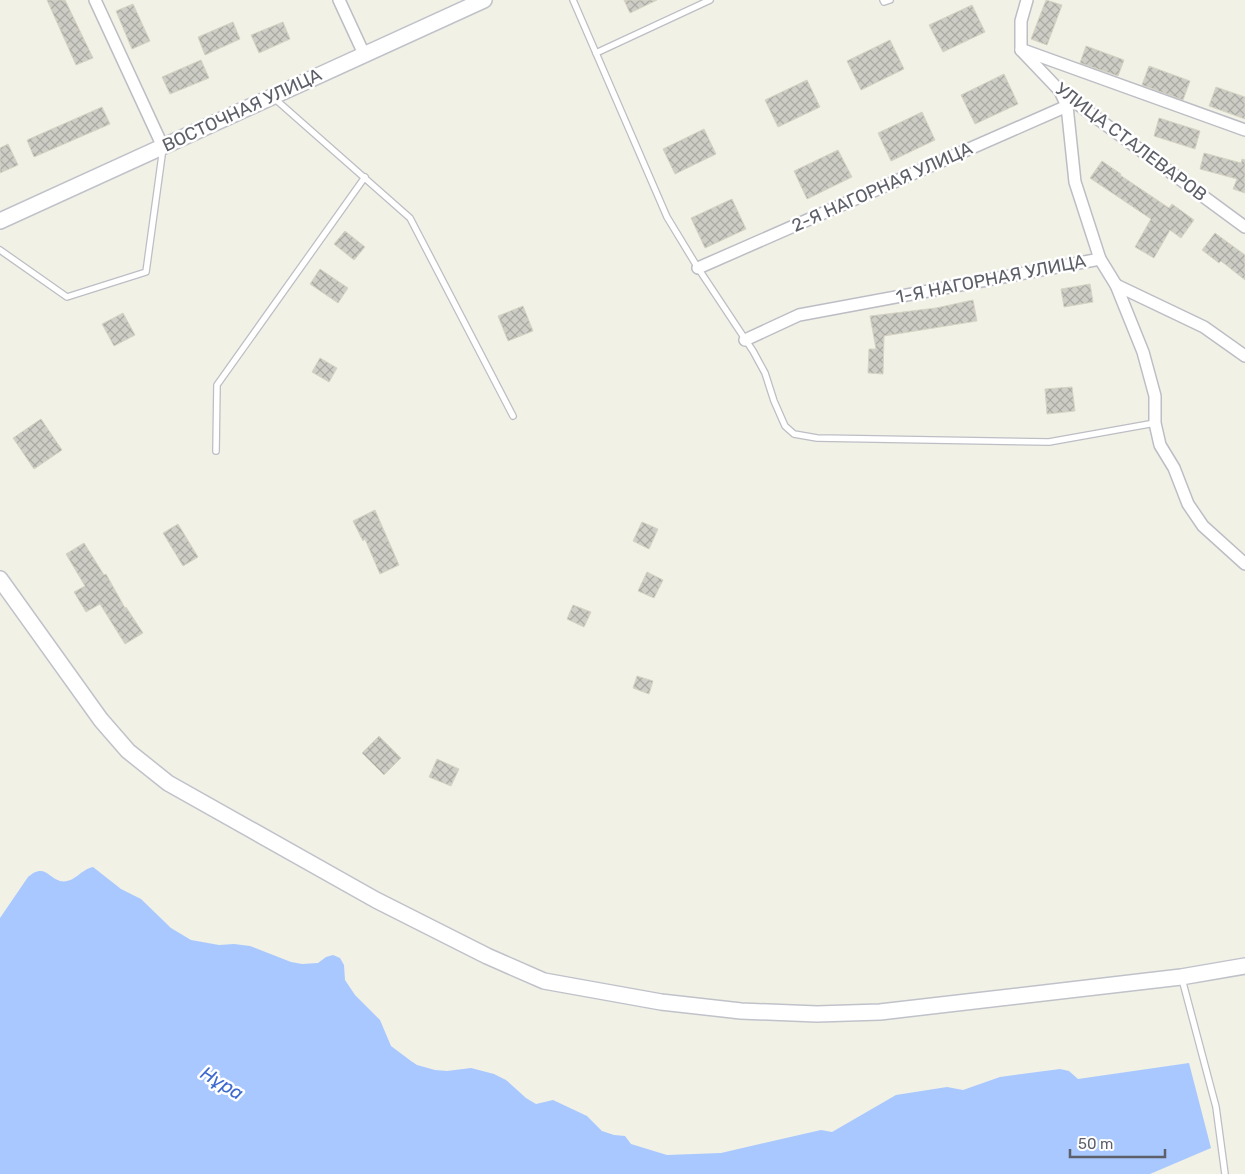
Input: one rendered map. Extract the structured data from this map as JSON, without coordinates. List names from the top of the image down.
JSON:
{
  "streets": {
    "street": [
      "ВОСТОЧНАЯ УЛИЦА",
      "УЛИЦА СТАЛЕВАРОВ",
      "2-Я НАГОРНАЯ УЛИЦА",
      "1-Я НАГОРНАЯ УЛИЦА"
    ]
  },
  "crossings": [
    ["УЛИЦА СТАЛЕВАРОВ", "1-Я НАГОРНАЯ УЛИЦА"],
    ["2-Я НАГОРНАЯ УЛИЦА", "1-Я НАГОРНАЯ УЛИЦА"]
  ],
  "water": ["Нұра"],
  "scale_bar": "50 m"
}
